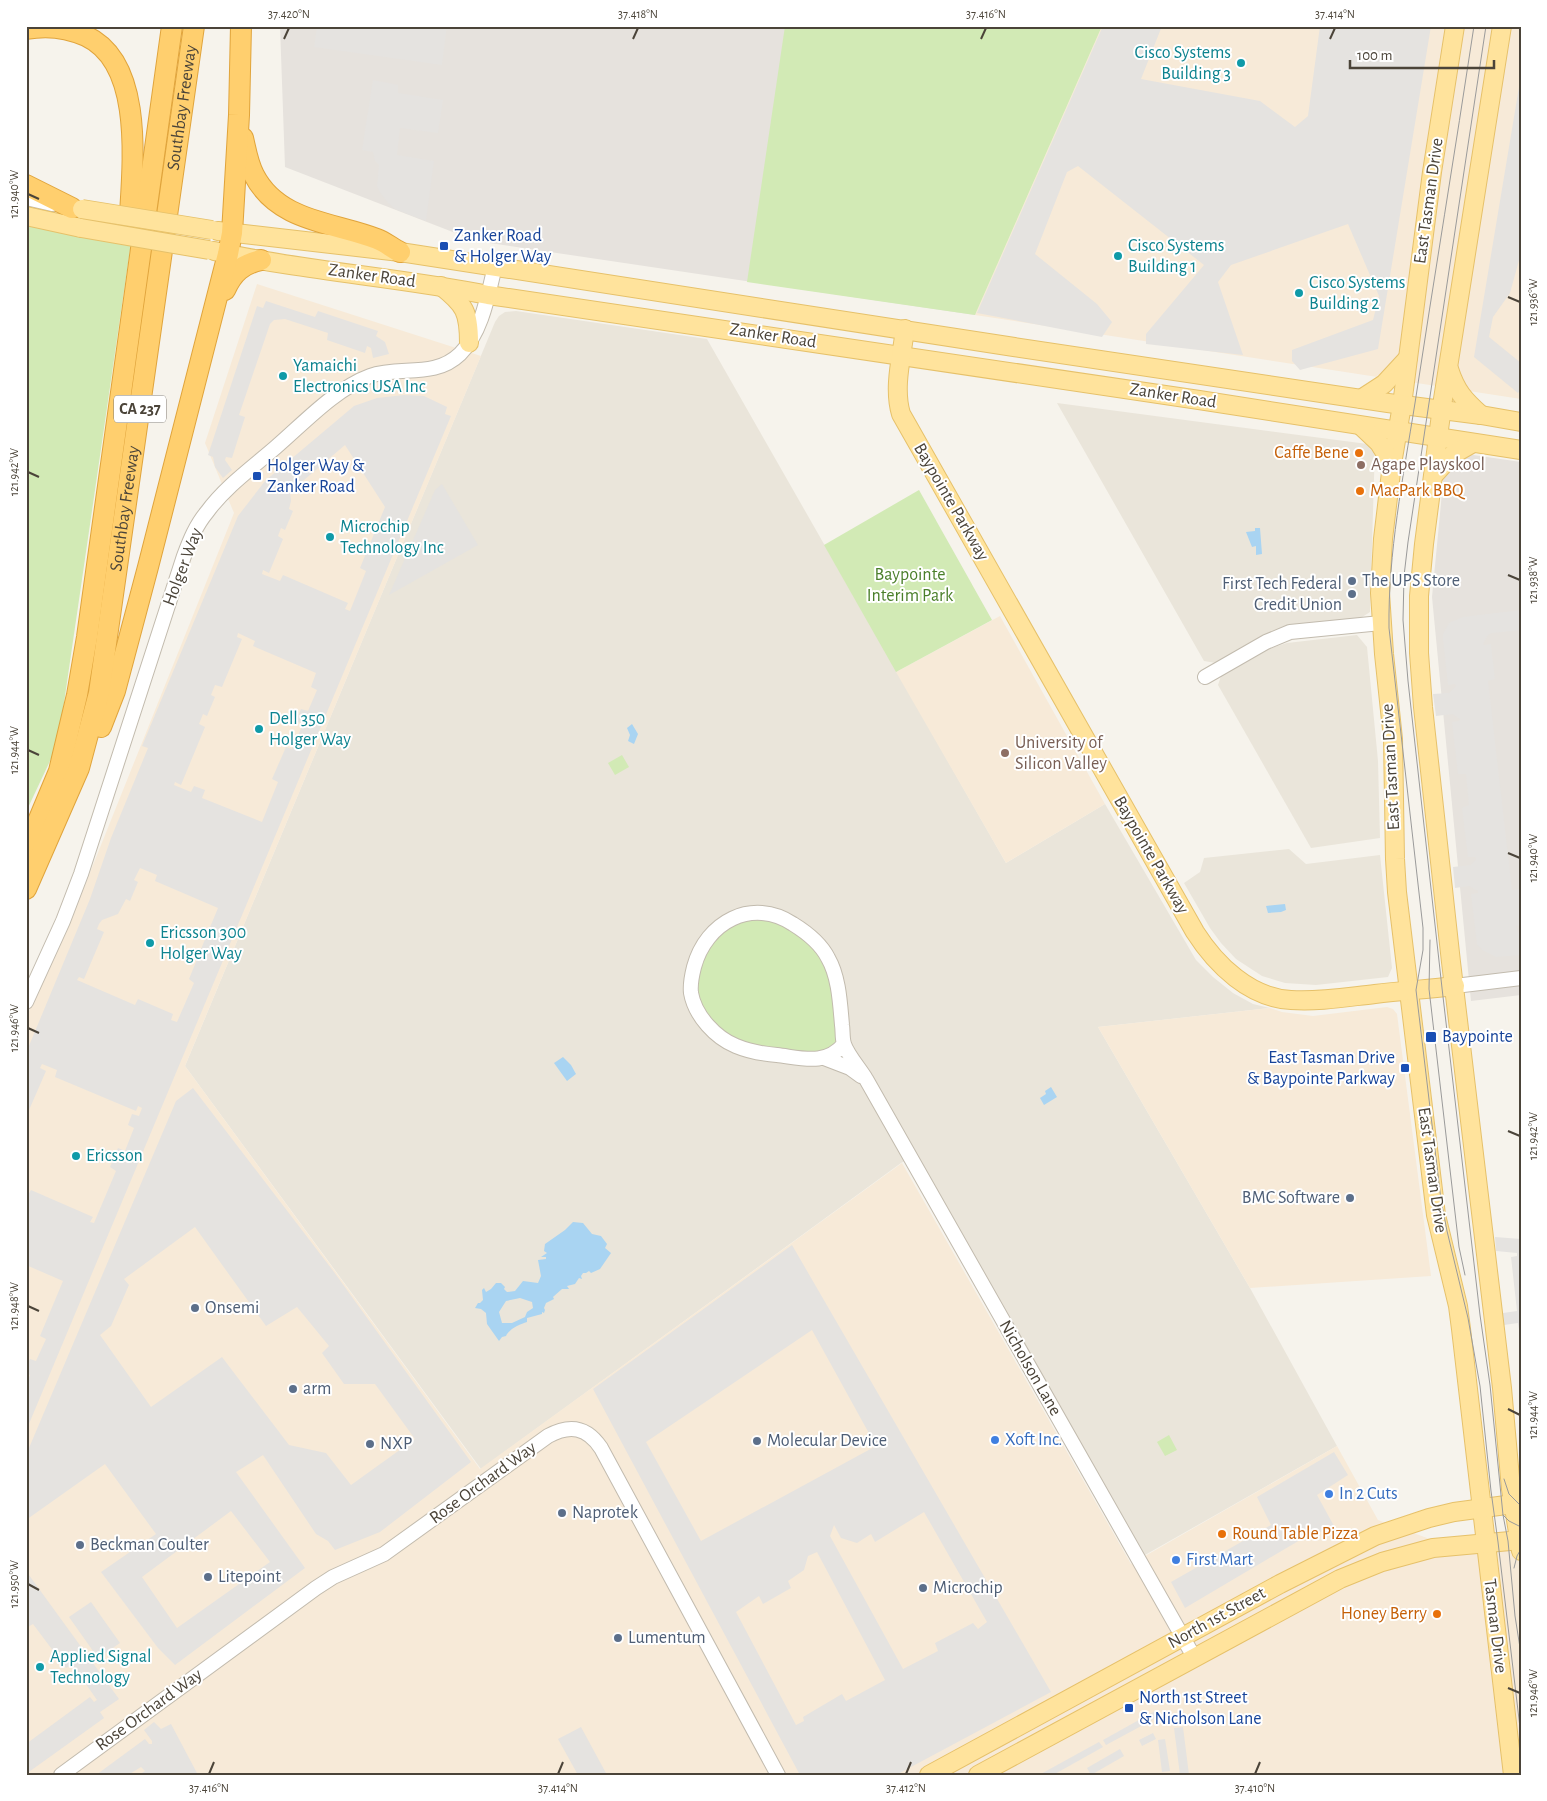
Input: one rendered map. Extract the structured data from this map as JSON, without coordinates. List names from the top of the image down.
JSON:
{
  "streets": {
    "highway": ["Southbay Freeway", "CA 237"],
    "main road": [
      "East Tasman Drive",
      "Zanker Road",
      "Baypointe Parkway",
      "North 1st Street",
      "Tasman Drive"
    ],
    "street": ["Holger Way", "Nicholson Lane", "Rose Orchard Way"]
  },
  "crossings": [
    ["East Tasman Drive", "Zanker Road"],
    ["East Tasman Drive", "Baypointe Parkway"],
    ["East Tasman Drive", "North 1st Street"],
    ["East Tasman Drive", "Tasman Drive"],
    ["Zanker Road", "Baypointe Parkway"],
    ["Zanker Road", "Holger Way"],
    ["Nicholson Lane", "North 1st Street"],
    ["North 1st Street", "Tasman Drive"]
  ],
  "parks": ["Baypointe Interim Park"],
  "places": {
    "other": [
      "Cisco Systems Building 3",
      "Cisco Systems Building 1",
      "Cisco Systems Building 2",
      "Yamaichi Electronics USA Inc",
      "Caffe Bene",
      "Agape Playskool",
      "MacPark BBQ",
      "Microchip Technology Inc",
      "The UPS Store",
      "First Tech Federal Credit Union",
      "Dell 350 Holger Way",
      "University of Silicon Valley",
      "Ericsson 300 Holger Way",
      "Ericsson",
      "BMC Software",
      "Onsemi",
      "arm",
      "Xoft Inc.",
      "Molecular Device",
      "NXP",
      "In 2 Cuts",
      "Naprotek",
      "Round Table Pizza",
      "Beckman Coulter",
      "First Mart",
      "Litepoint",
      "Microchip",
      "Honey Berry",
      "Lumentum",
      "Applied Signal Technology"
    ],
    "transit": [
      "Zanker Road & Holger Way",
      "Holger Way & Zanker Road",
      "Baypointe",
      "East Tasman Drive & Baypointe Parkway",
      "North 1st Street & Nicholson Lane"
    ]
  },
  "scale_bar": "100 m",
  "coordinates": [
    "37.420°N",
    "37.418°N",
    "37.416°N",
    "37.414°N",
    "121.940°W",
    "121.936°W",
    "121.942°W",
    "121.938°W",
    "121.944°W",
    "121.946°W",
    "121.948°W",
    "121.950°W",
    "37.412°N",
    "37.410°N"
  ]
}
